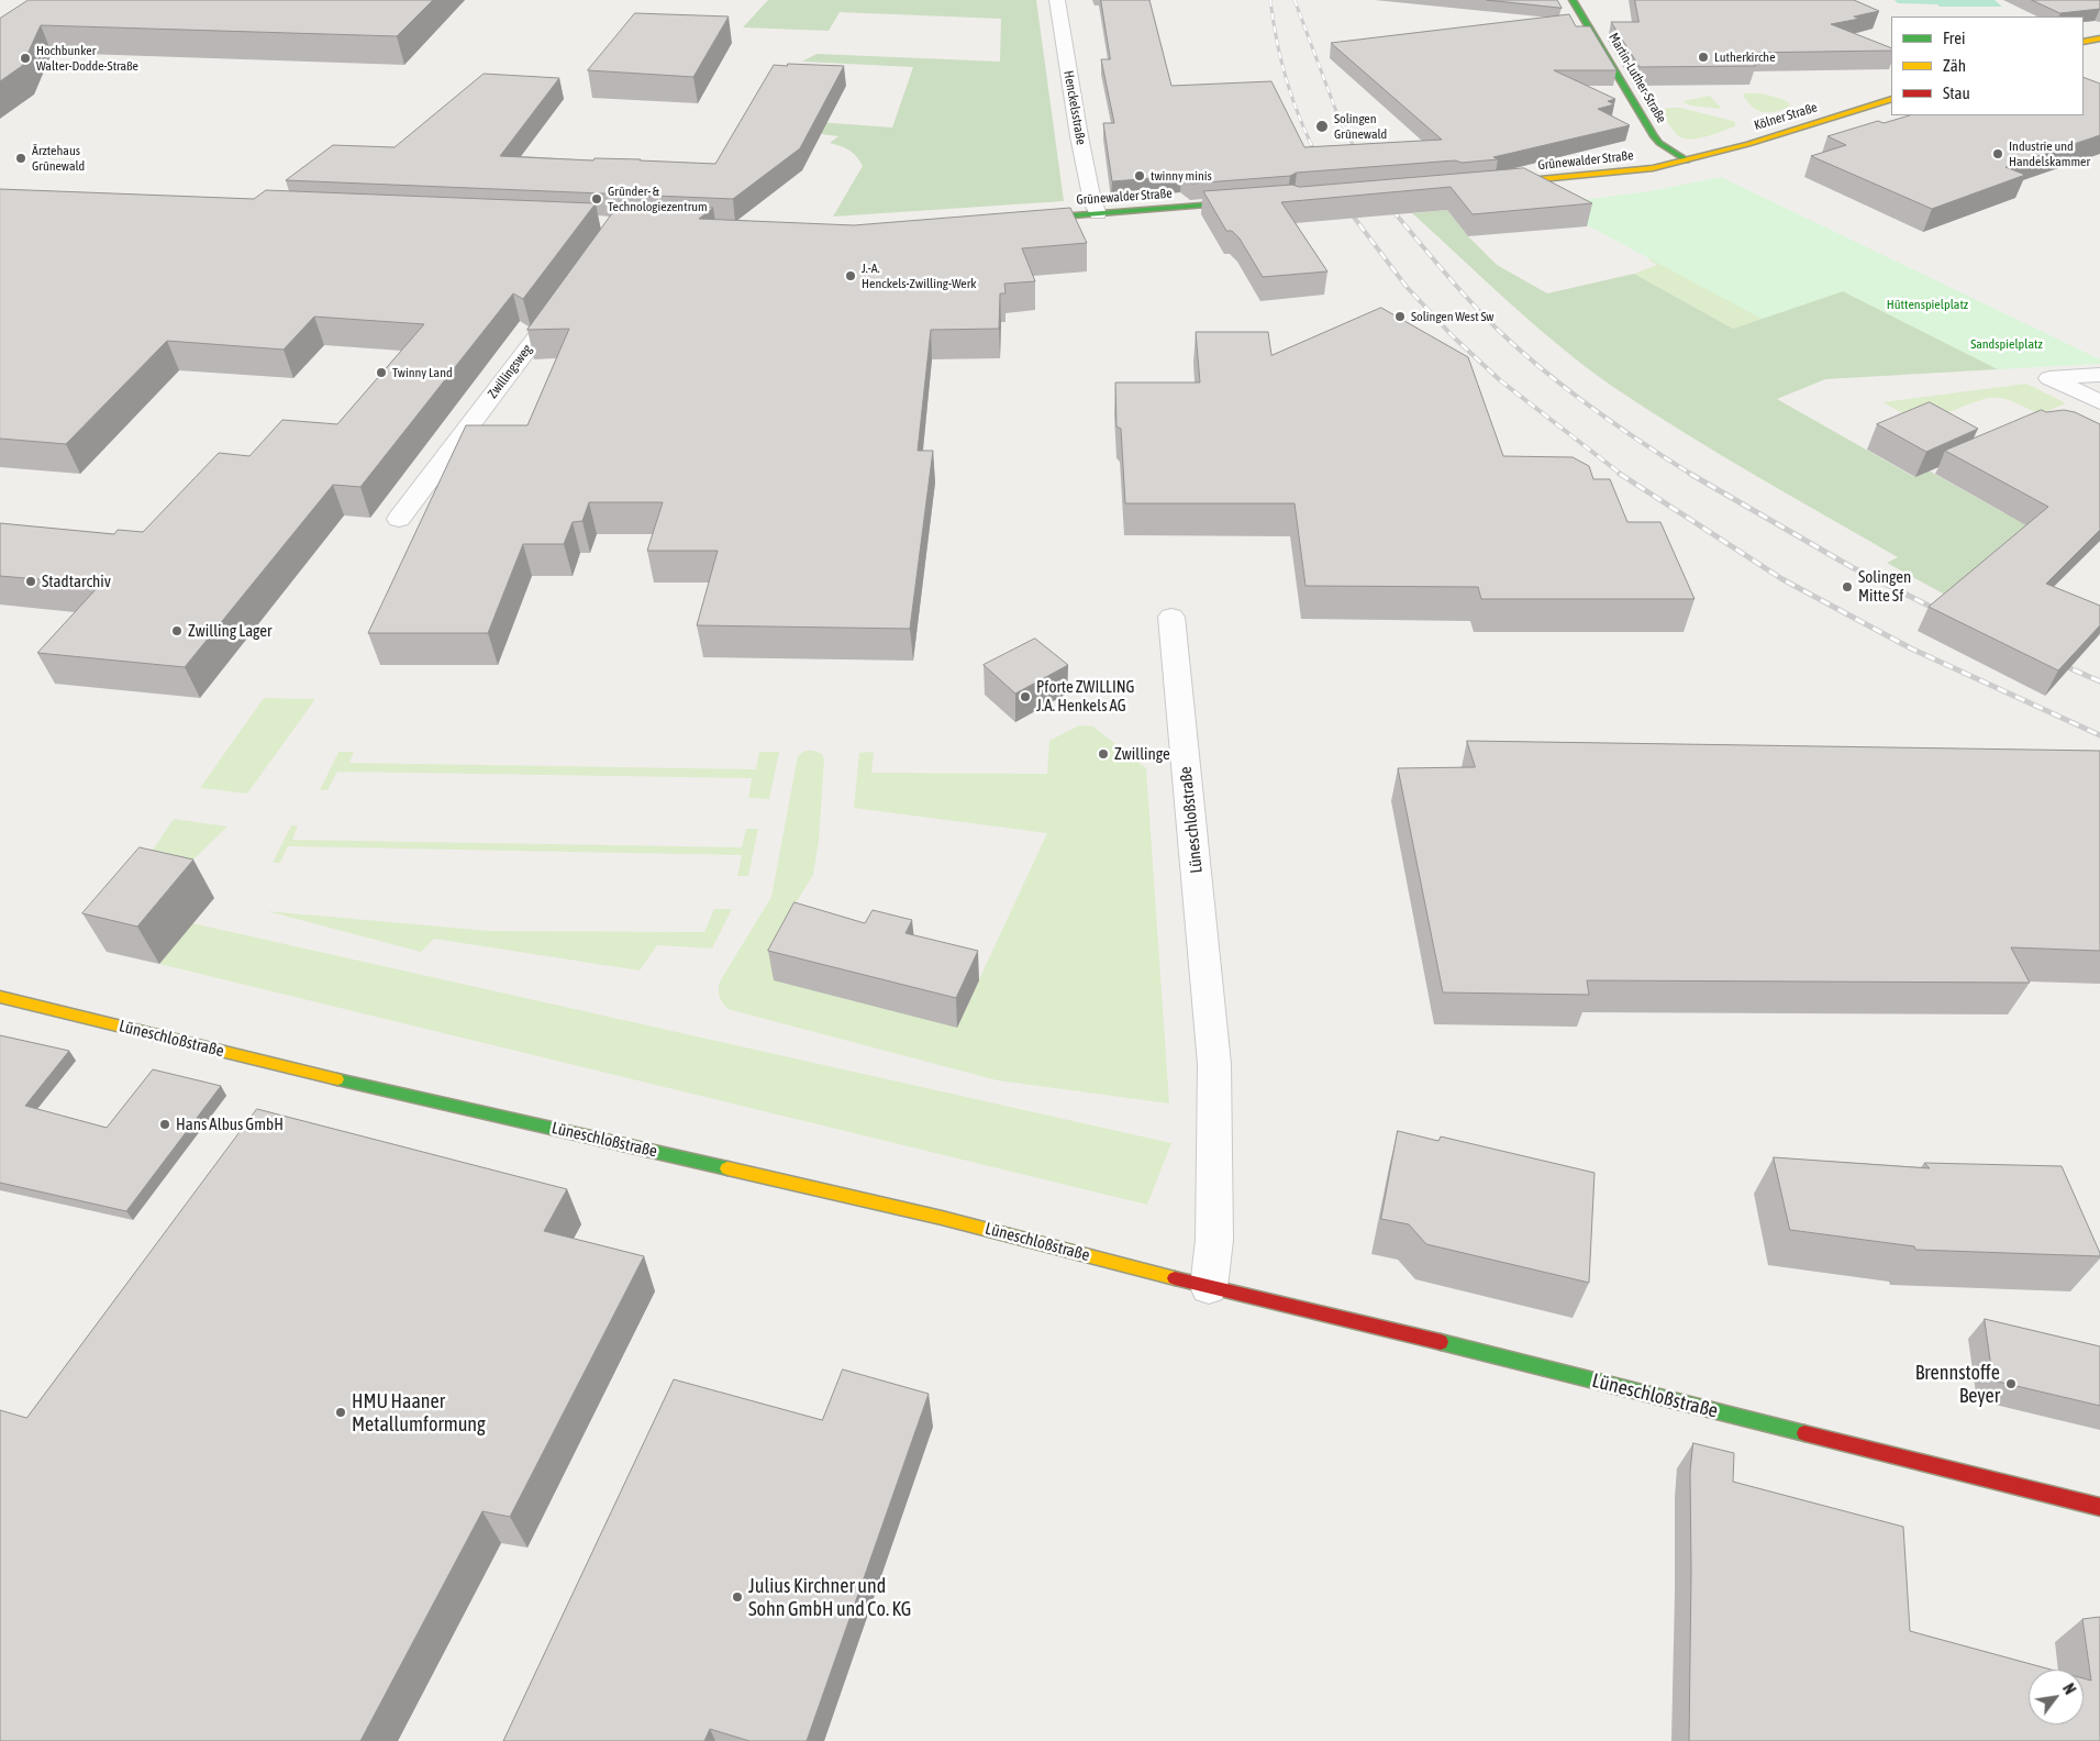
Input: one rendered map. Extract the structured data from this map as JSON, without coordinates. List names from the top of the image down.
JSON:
{
  "streets": {
    "street": [
      "Martin-Luther-Straße",
      "Henckelsstraße",
      "Kölner Straße",
      "Grünewalder Straße",
      "Zwillingsweg",
      "Lüneschloßstraße"
    ]
  },
  "crossings": [
    ["Martin-Luther-Straße", "Kölner Straße"],
    ["Martin-Luther-Straße", "Grünewalder Straße"],
    ["Henckelsstraße", "Grünewalder Straße"],
    ["Kölner Straße", "Grünewalder Straße"]
  ],
  "parks": ["Hüttenspielplatz", "Sandspielplatz"],
  "places": [
    "Lutherkirche",
    "Hochbunker Walter-Dodde-Straße",
    "Solingen Grünewald",
    "Industrie und Handelskammer",
    "Ärztehaus Grünewald",
    "twinny minis",
    "Gründer- & Technologiezentrum",
    "J.-A. Henckels-Zwilling-Werk",
    "Solingen West Sw",
    "Twinny Land",
    "Stadtarchiv",
    "Solingen Mitte Sf",
    "Zwilling Lager",
    "Pforte ZWILLING J.A. Henkels AG",
    "Zwillinge",
    "Hans Albus GmbH",
    "Brennstoffe Beyer",
    "HMU Haaner Metallumformung",
    "Julius Kirchner und Sohn GmbH und Co. KG"
  ],
  "legend": ["Frei", "Zäh", "Stau"],
  "north": "top right"
}
